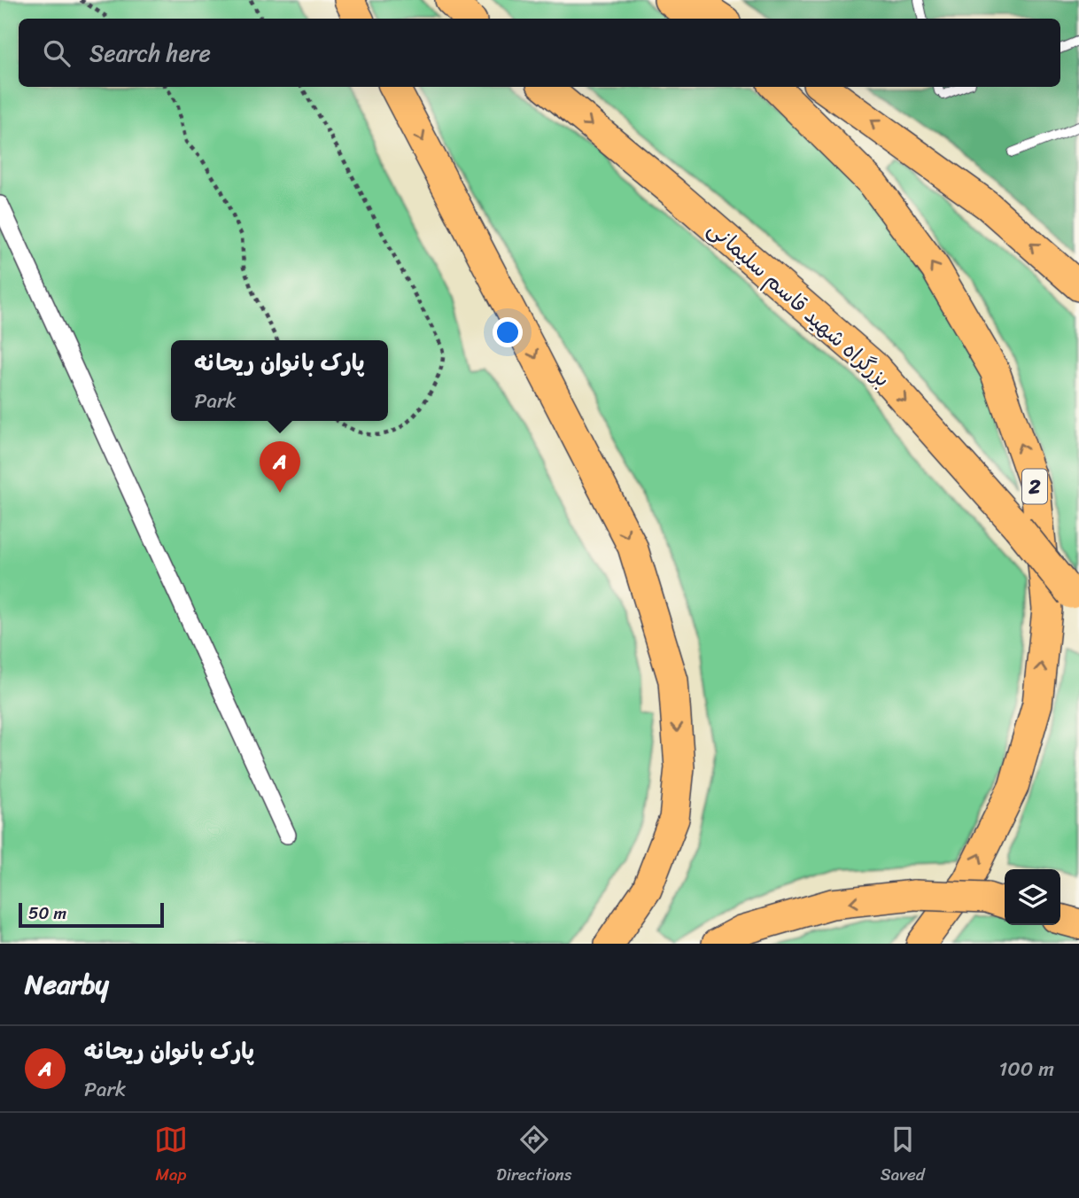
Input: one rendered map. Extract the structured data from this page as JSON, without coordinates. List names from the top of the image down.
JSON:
{
  "streets": {
    "highway": ["بزرگراه شهید قاسم سلیمانی", "2"]
  },
  "scale_bar": "50 m",
  "page": {
    "search": "Search here",
    "popup": ["پارک بانوان ریحانه", "Park"],
    "pins": "A",
    "scale": "50 m",
    "heading": "Nearby",
    "list": [
      {
        "mark": "A",
        "name": "پارک بانوان ریحانه",
        "note": "Park",
        "value": "100 m"
      }
    ],
    "nav": ["Map", "Directions", "Saved"]
  }
}
